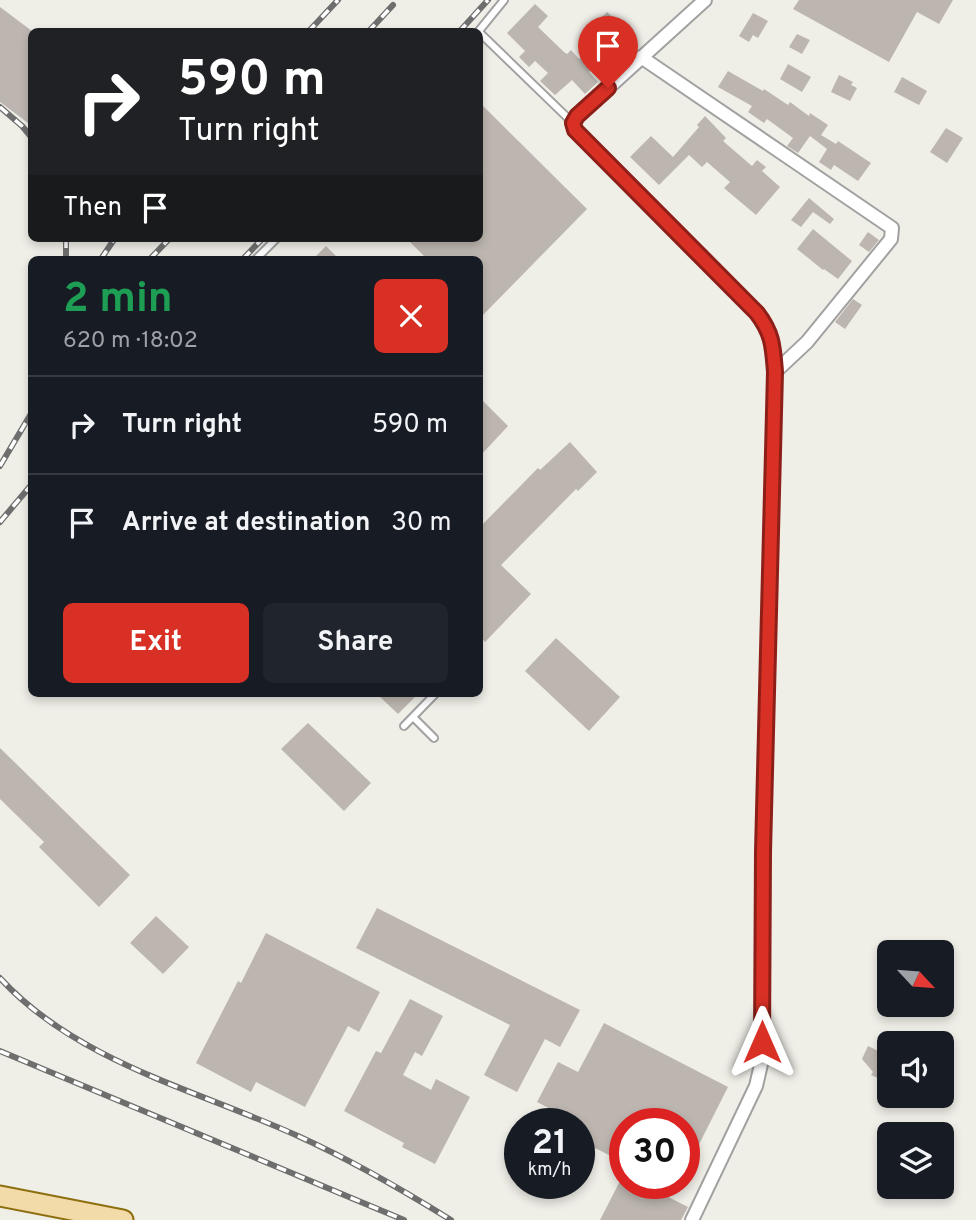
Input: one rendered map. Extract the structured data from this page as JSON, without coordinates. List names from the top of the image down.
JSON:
{
  "north": "bottom right",
  "page": {
    "turn": ["590 m", "Turn right"],
    "then": "Then",
    "heading": ["2 min", "620 m · 18:02"],
    "list": [
      {
        "name": "Turn right",
        "value": "590 m"
      },
      {
        "name": "Arrive at destination",
        "value": "30 m"
      }
    ],
    "buttons": ["Exit", "Share"],
    "speed": "21 km/h",
    "limit": "30"
  }
}
